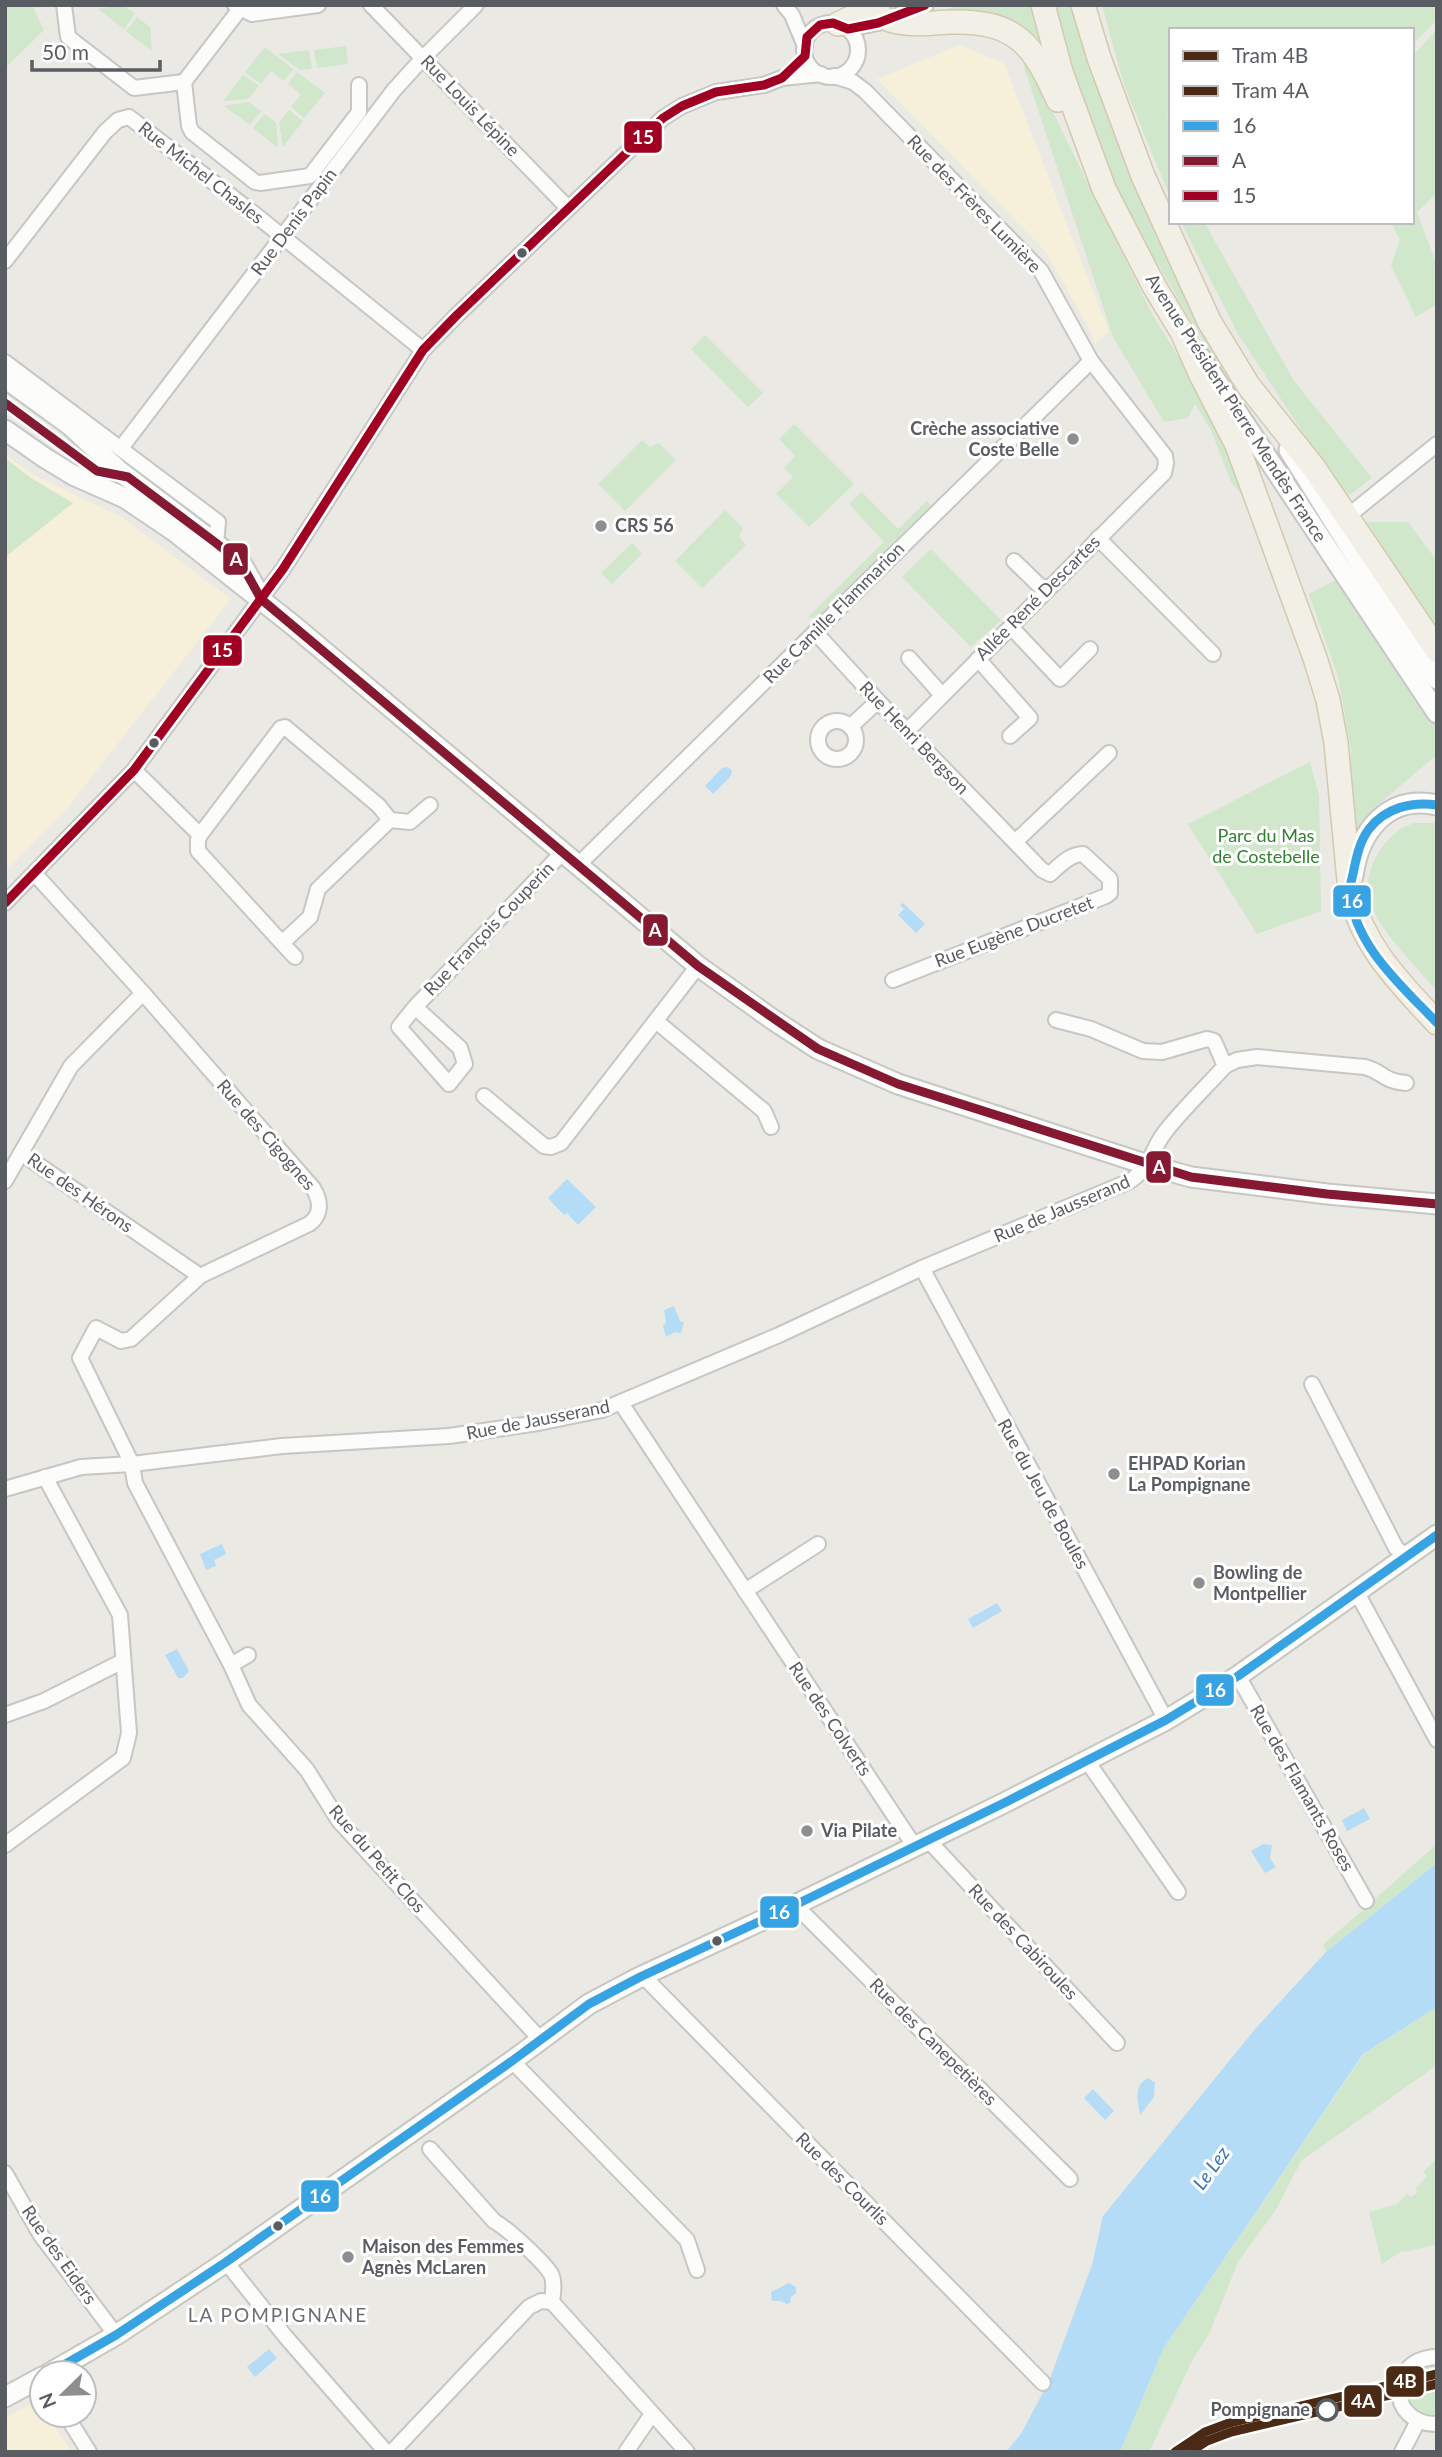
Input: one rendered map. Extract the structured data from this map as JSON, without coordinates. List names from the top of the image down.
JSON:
{
  "streets": {
    "main road": ["Avenue Président Pierre Mendès France"],
    "street": [
      "Rue Louis Lépine",
      "Rue Michel Chasles",
      "Rue des Frères Lumière",
      "Rue Denis Papin",
      "Allée René Descartes",
      "Rue Camille Flammarion",
      "Rue Henri Bergson",
      "Rue François Couperin",
      "Rue Eugène Ducretet",
      "Rue des Cigognes",
      "Rue des Hérons",
      "Rue de Jausserand",
      "Rue du Jeu de Boules",
      "Rue des Colverts",
      "Rue des Flamants Roses",
      "Rue du Petit Clos",
      "Rue des Cabiroules",
      "Rue des Canepetières",
      "Rue des Courlis",
      "Rue des Eiders"
    ]
  },
  "crossings": [
    ["Rue Louis Lépine", "Rue Denis Papin"],
    ["Rue Michel Chasles", "Rue Denis Papin"],
    ["Rue des Frères Lumière", "Allée René Descartes"],
    ["Rue des Frères Lumière", "Rue Camille Flammarion"],
    ["Allée René Descartes", "Rue Henri Bergson"],
    ["Rue Camille Flammarion", "Rue Henri Bergson"],
    ["Rue Camille Flammarion", "Rue François Couperin"],
    ["Rue Henri Bergson", "Rue Eugène Ducretet"],
    ["Rue des Cigognes", "Rue des Hérons"],
    ["Rue des Cigognes", "Rue de Jausserand"],
    ["Rue des Cigognes", "Rue du Petit Clos"],
    ["Rue de Jausserand", "Rue du Jeu de Boules"],
    ["Rue de Jausserand", "Rue des Colverts"],
    ["Rue de Jausserand", "Rue du Petit Clos"],
    ["Rue des Colverts", "Rue des Cabiroules"]
  ],
  "districts": ["LA POMPIGNANE"],
  "water": ["Le Lez"],
  "parks": ["Parc du Mas de Costebelle"],
  "places": [
    "Crèche associative Coste Belle",
    "CRS 56",
    "EHPAD Korian La Pompignane",
    "Bowling de Montpellier",
    "Via Pilate",
    "Maison des Femmes Agnès McLaren",
    "Pompignane"
  ],
  "lines": [
    "transit line 15",
    "transit line A",
    "transit line 16",
    "tram line 4B",
    "tram line 4A"
  ],
  "legend": [
    "Tram 4B",
    "Tram 4A",
    "16",
    "A",
    "15"
  ],
  "scale_bar": "50 m",
  "north": "bottom left"
}
